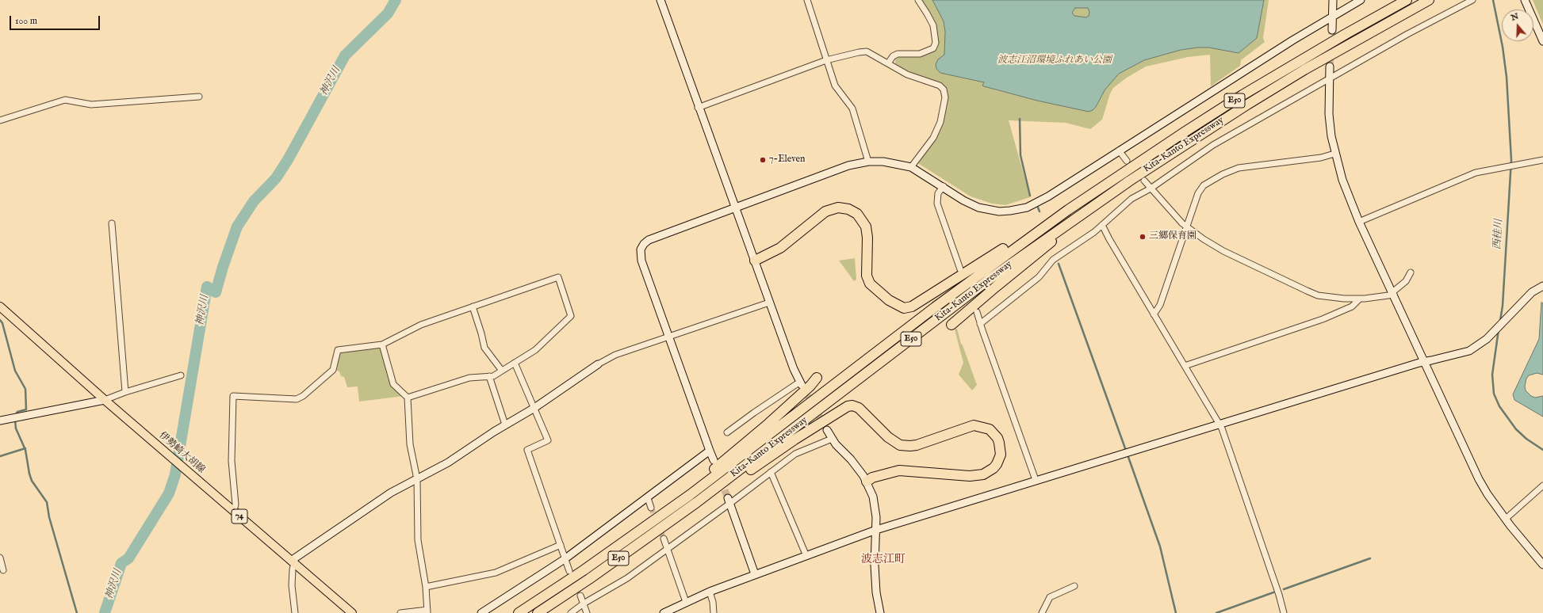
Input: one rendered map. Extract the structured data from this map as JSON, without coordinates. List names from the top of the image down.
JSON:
{
  "streets": {
    "highway": ["E50", "Kita-Kanto Expressway"],
    "main road": ["伊勢崎大胡線", "74"]
  },
  "districts": ["波志江町"],
  "water": ["神沢川", "西桂川"],
  "parks": ["波志江沼環境ふれあい公園"],
  "places": ["7-Eleven", "三郷保育園"],
  "scale_bar": "100 m",
  "north": "top"
}
